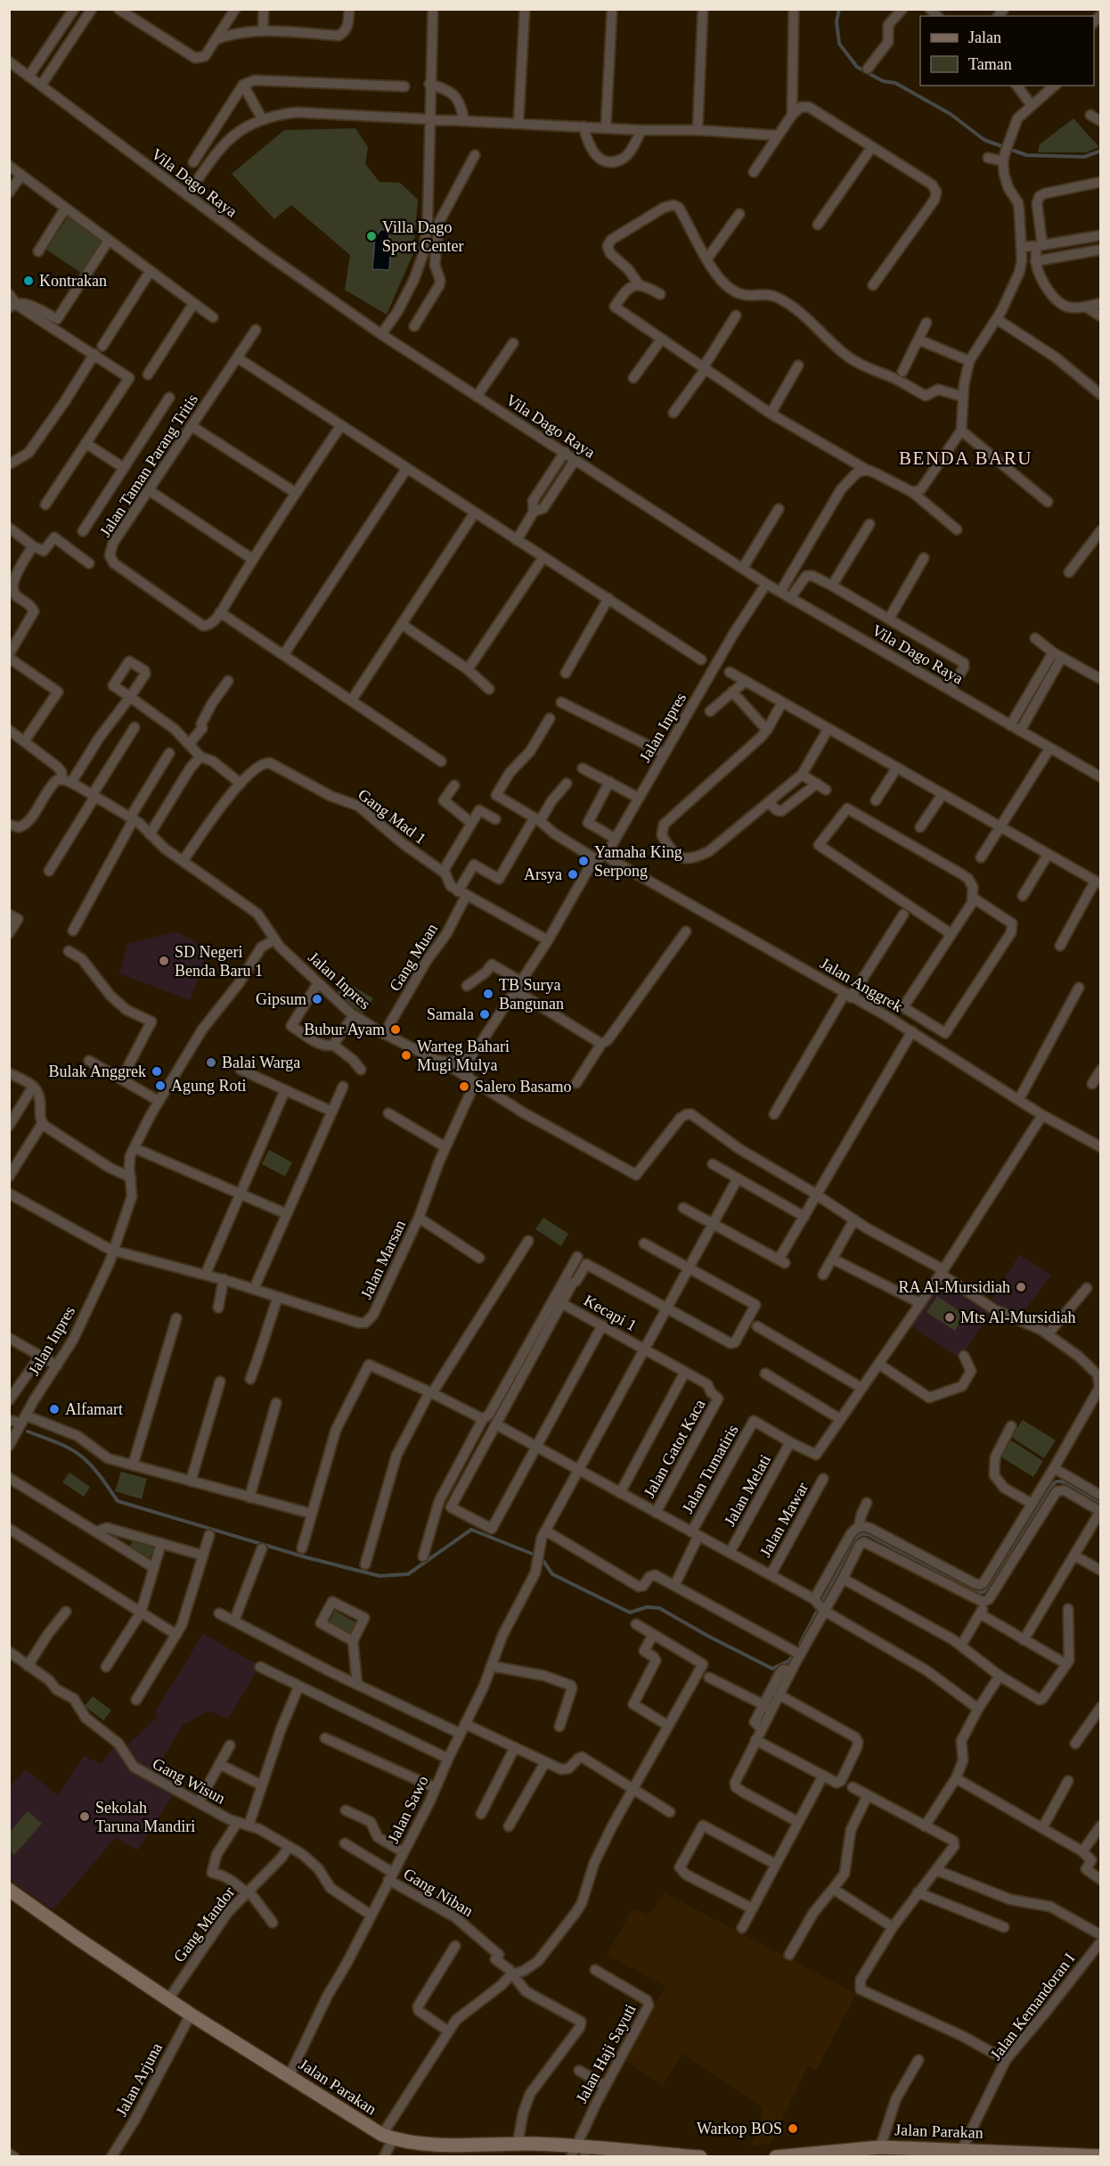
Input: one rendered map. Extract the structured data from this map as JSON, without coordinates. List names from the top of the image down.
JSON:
{
  "streets": {
    "street": [
      "Vila Dago Raya",
      "Jalan Taman Parang Tritis",
      "Jalan Inpres",
      "Gang Mad 1",
      "Gang Muan",
      "Jalan Anggrek",
      "Jalan Marsan",
      "Kecapi 1",
      "Jalan Gatot Kaca",
      "Jalan Tumatiris",
      "Jalan Melati",
      "Jalan Mawar",
      "Gang Wisun",
      "Jalan Sawo",
      "Gang Niban",
      "Gang Mandor",
      "Jalan Kemandoran I",
      "Jalan Haji Sayuti",
      "Jalan Arjuna",
      "Jalan Parakan"
    ]
  },
  "crossings": [
    ["Vila Dago Raya", "Jalan Inpres"],
    ["Jalan Inpres", "Gang Mad 1"],
    ["Jalan Inpres", "Gang Muan"],
    ["Jalan Inpres", "Jalan Anggrek"],
    ["Jalan Inpres", "Jalan Marsan"],
    ["Gang Mad 1", "Gang Muan"],
    ["Gang Muan", "Jalan Anggrek"],
    ["Kecapi 1", "Jalan Gatot Kaca"],
    ["Kecapi 1", "Jalan Sawo"],
    ["Jalan Tumatiris", "Jalan Melati"],
    ["Gang Wisun", "Jalan Sawo"],
    ["Gang Wisun", "Gang Mandor"],
    ["Jalan Sawo", "Gang Niban"],
    ["Jalan Sawo", "Jalan Parakan"],
    ["Gang Mandor", "Jalan Parakan"],
    ["Jalan Kemandoran I", "Jalan Parakan"],
    ["Jalan Haji Sayuti", "Jalan Parakan"],
    ["Jalan Arjuna", "Jalan Parakan"]
  ],
  "districts": ["BENDA BARU"],
  "places": [
    "Villa Dago Sport Center",
    "Kontrakan",
    "Yamaha King Serpong",
    "Arsya",
    "SD Negeri Benda Baru 1",
    "TB Surya Bangunan",
    "Gipsum",
    "Samala",
    "Bubur Ayam",
    "Warteg Bahari Mugi Mulya",
    "Balai Warga",
    "Bulak Anggrek",
    "Agung Roti",
    "Salero Basamo",
    "RA Al-Mursidiah",
    "Mts Al-Mursidiah",
    "Alfamart",
    "Sekolah Taruna Mandiri",
    "Warkop BOS"
  ],
  "legend": ["Jalan", "Taman"]
}
